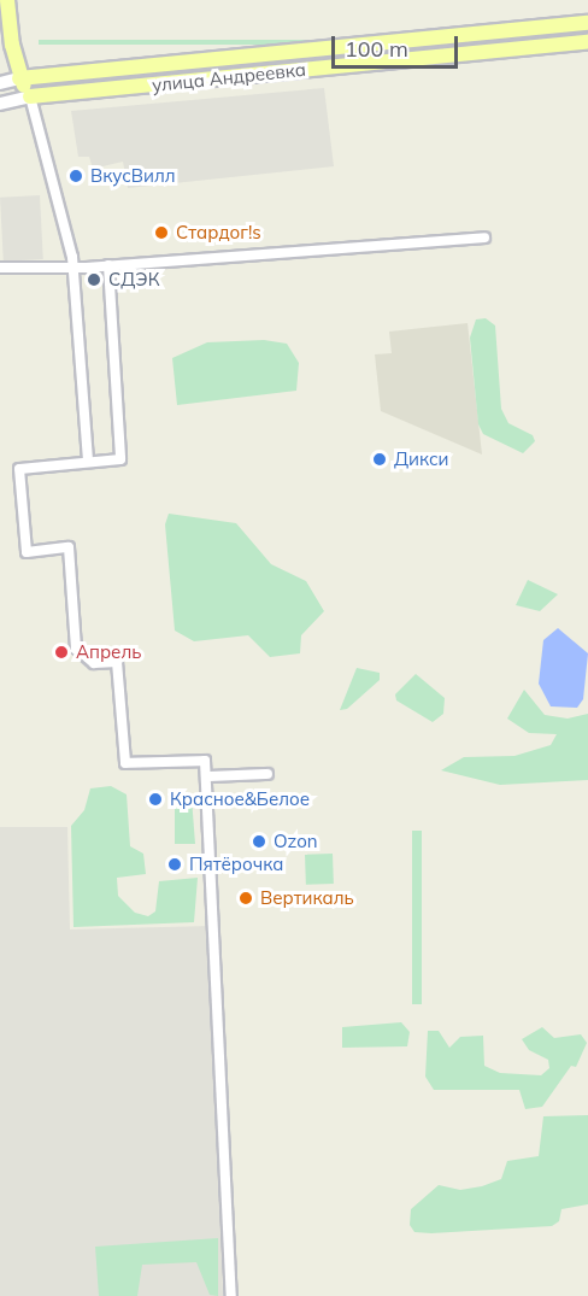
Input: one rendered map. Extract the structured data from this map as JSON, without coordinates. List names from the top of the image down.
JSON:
{
  "streets": {
    "main road": ["улица Андреевка"]
  },
  "places": [
    "ВкусВилл",
    "Стардог!s",
    "СДЭК",
    "Дикси",
    "Апрель",
    "Красное&Белое",
    "Ozon",
    "Пятёрочка",
    "Вертикаль"
  ],
  "scale_bar": "100 m"
}
